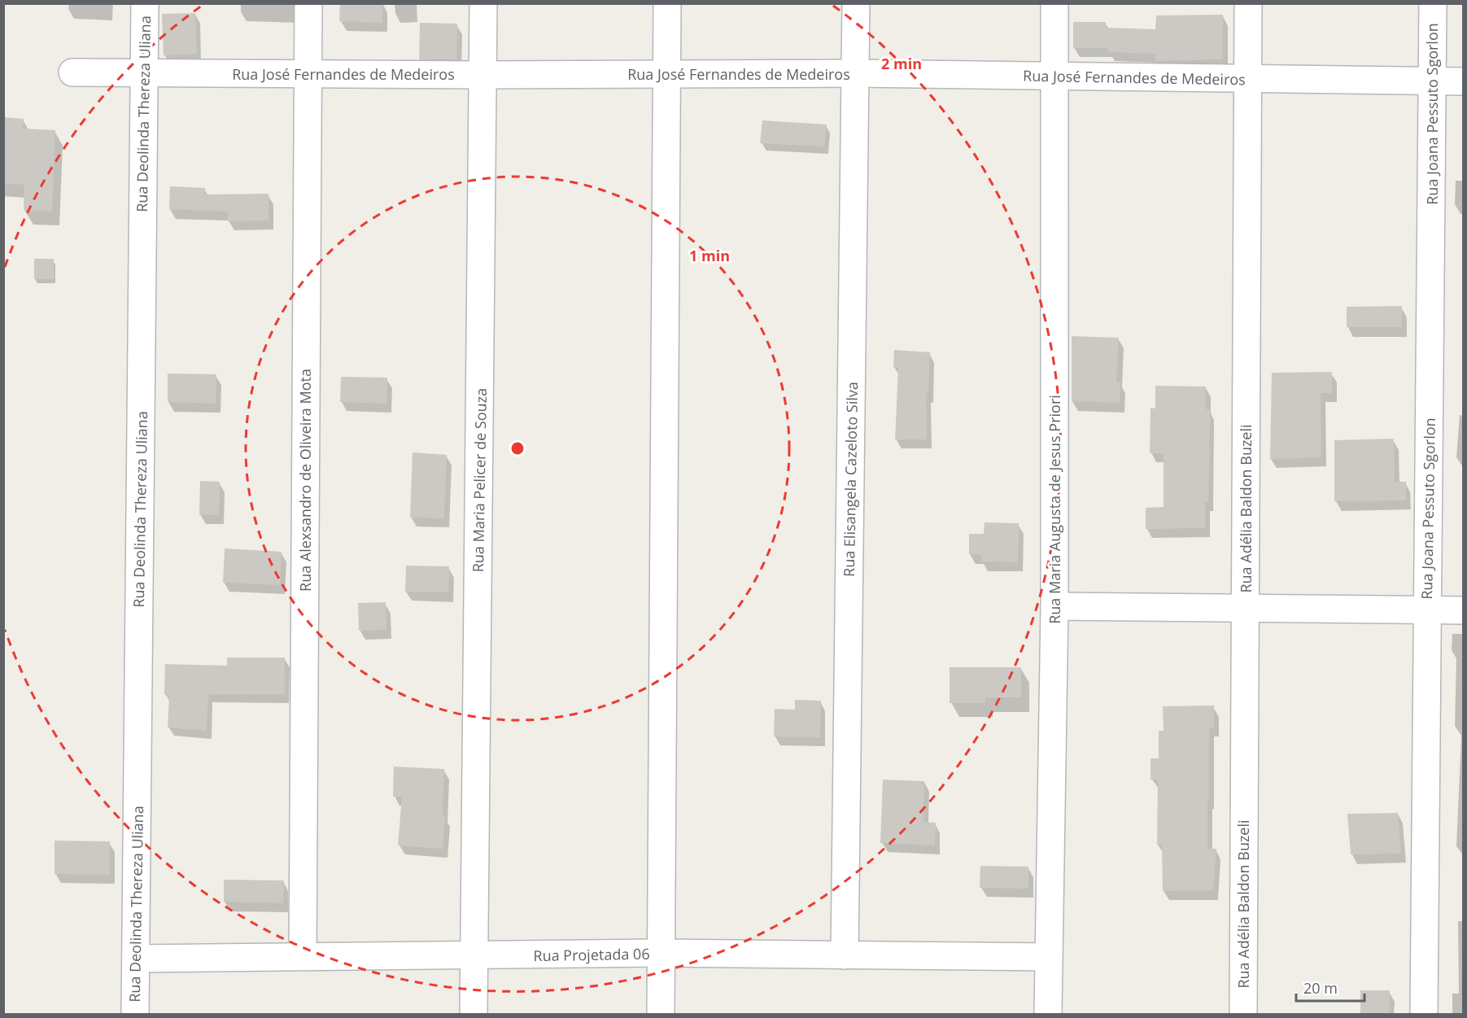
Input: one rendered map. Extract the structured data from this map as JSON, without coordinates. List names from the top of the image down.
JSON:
{
  "streets": {
    "street": [
      "Rua José Fernandes de Medeiros",
      "Rua Deolinda Thereza Uliana",
      "Rua Joana Pessuto Sgorlon",
      "Rua Elisangela Cazeloto Silva",
      "Rua Alexsandro de Oliveira Mota",
      "Rua Maria Pelicer de Souza",
      "Rua Adélia Baldon Buzeli",
      "Rua Maria Augusta de Jesus Priori",
      "Rua Projetada 06"
    ]
  },
  "crossings": [
    ["Rua José Fernandes de Medeiros", "Rua Deolinda Thereza Uliana"],
    ["Rua José Fernandes de Medeiros", "Rua Joana Pessuto Sgorlon"],
    ["Rua José Fernandes de Medeiros", "Rua Elisangela Cazeloto Silva"],
    ["Rua José Fernandes de Medeiros", "Rua Alexsandro de Oliveira Mota"],
    ["Rua José Fernandes de Medeiros", "Rua Maria Pelicer de Souza"],
    ["Rua José Fernandes de Medeiros", "Rua Adélia Baldon Buzeli"],
    ["Rua José Fernandes de Medeiros", "Rua Maria Augusta de Jesus Priori"],
    ["Rua Deolinda Thereza Uliana", "Rua Projetada 06"],
    ["Rua Elisangela Cazeloto Silva", "Rua Projetada 06"],
    ["Rua Alexsandro de Oliveira Mota", "Rua Projetada 06"],
    ["Rua Maria Pelicer de Souza", "Rua Projetada 06"],
    ["Rua Maria Augusta de Jesus Priori", "Rua Projetada 06"]
  ],
  "scale_bar": "20 m",
  "rings": ["2 min", "1 min"]
}
